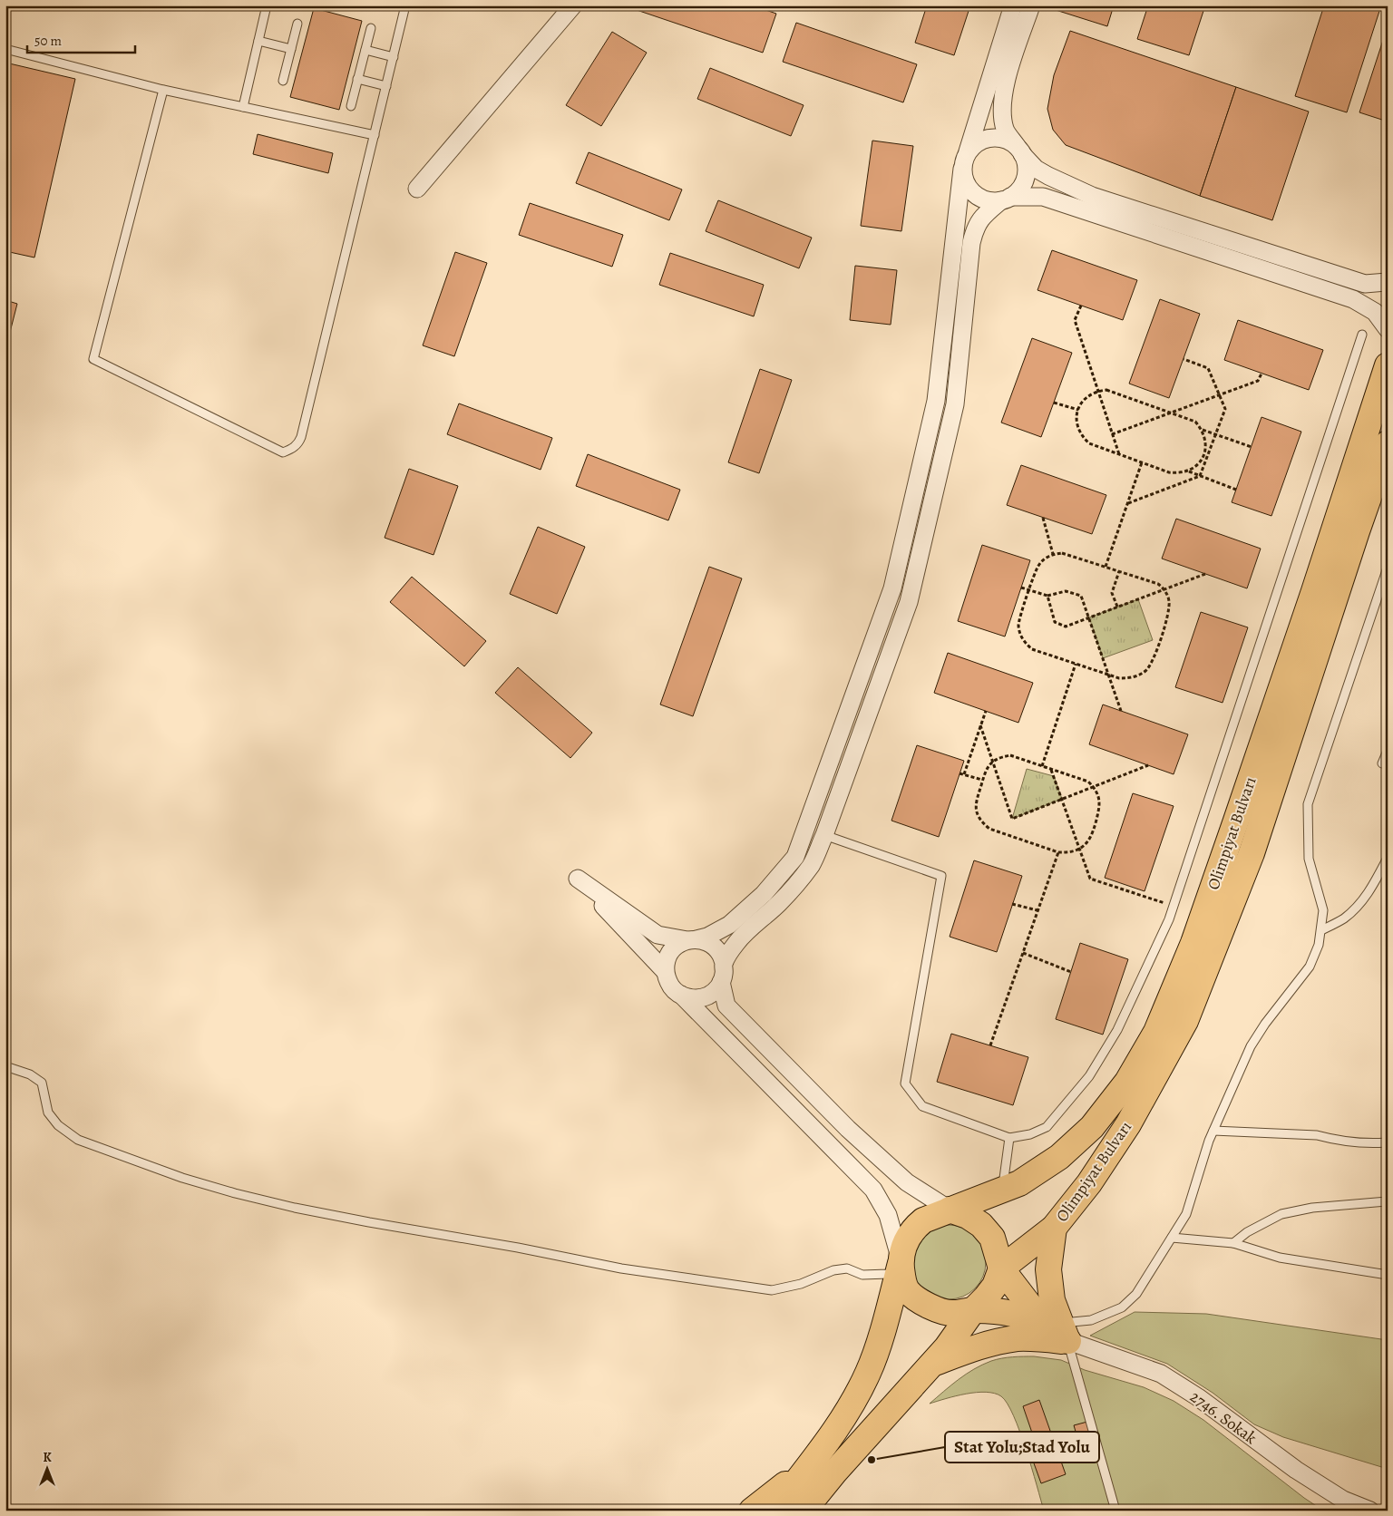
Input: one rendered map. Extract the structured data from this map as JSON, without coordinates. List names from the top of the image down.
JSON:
{
  "streets": {
    "main road": ["Olimpiyat Bulvarı"],
    "street": ["2746. Sokak"]
  },
  "places": ["Stat Yolu;Stad Yolu"],
  "scale_bar": "50 m",
  "north": "top"
}
